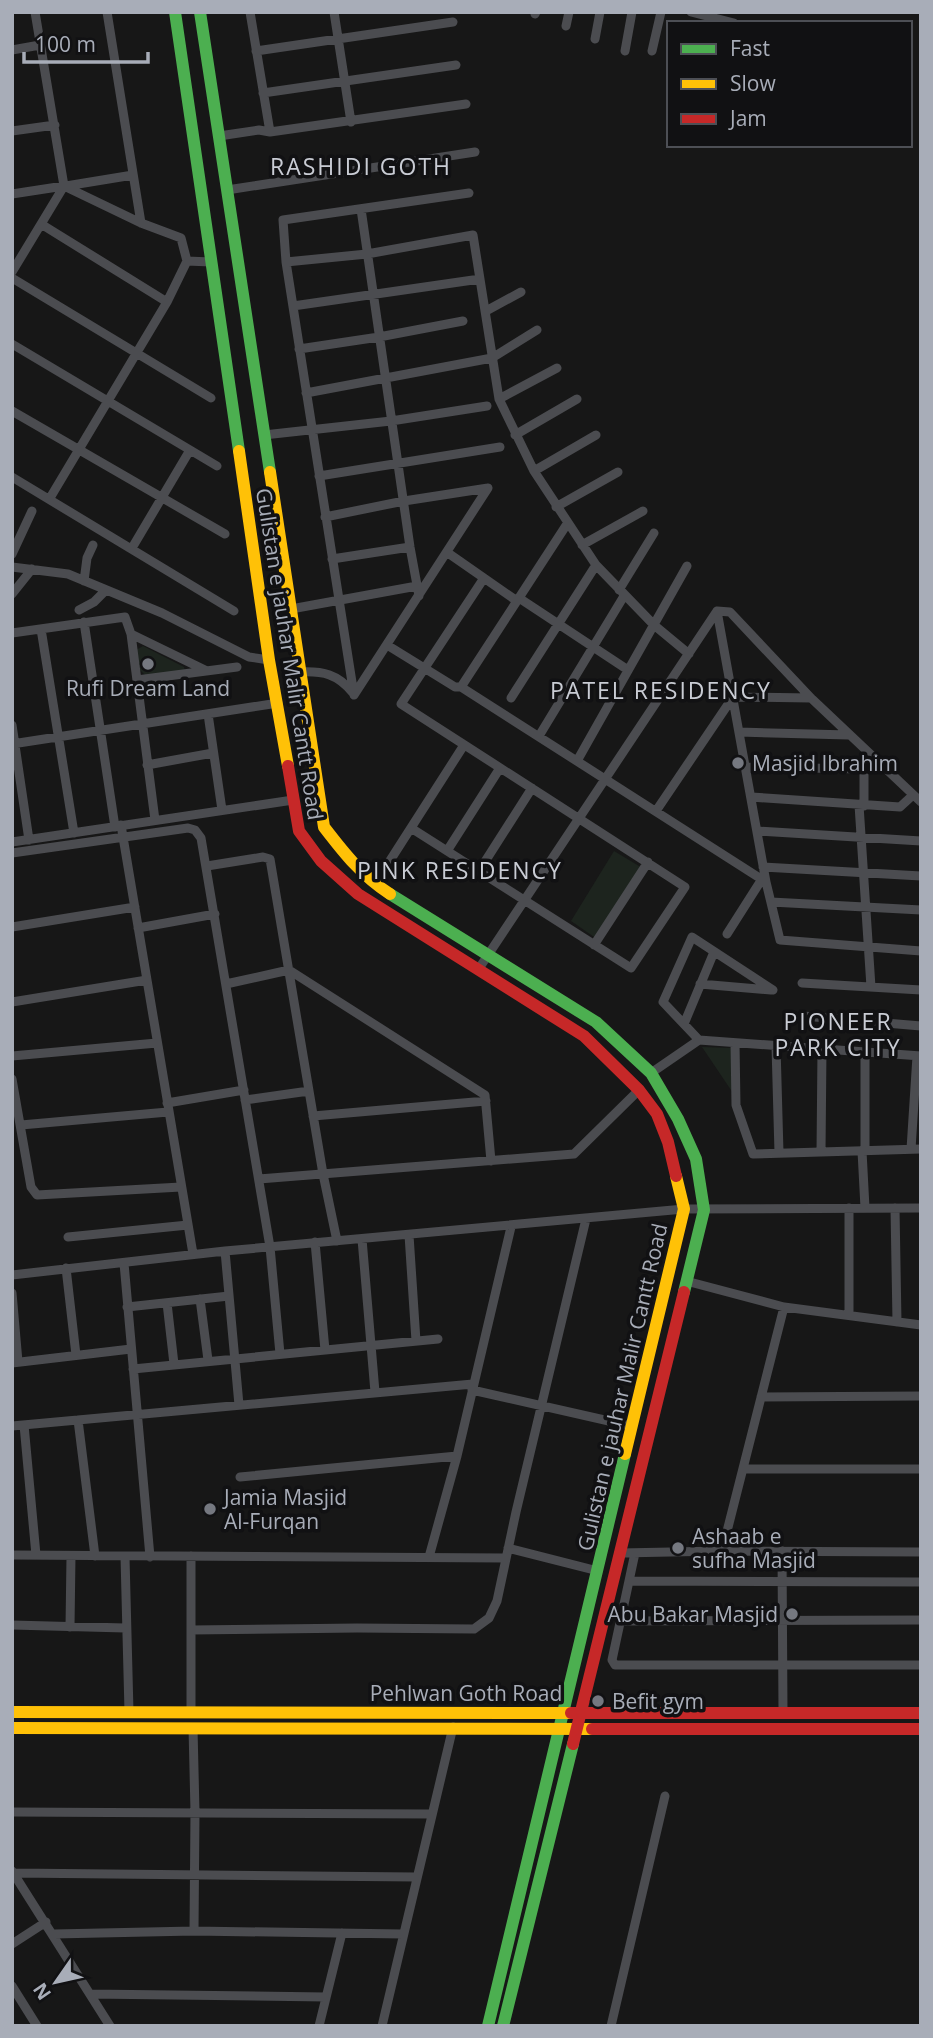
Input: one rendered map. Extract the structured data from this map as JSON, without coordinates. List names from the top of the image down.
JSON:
{
  "streets": {
    "main road": ["Gulistan e jauhar Malir Cantt Road", "Pehlwan Goth Road"]
  },
  "crossings": [
    ["Gulistan e jauhar Malir Cantt Road", "Pehlwan Goth Road"]
  ],
  "districts": [
    "RASHIDI GOTH",
    "PATEL RESIDENCY",
    "PINK RESIDENCY",
    "PIONEER PARK CITY"
  ],
  "places": [
    "Rufi Dream Land",
    "Masjid Ibrahim",
    "Jamia Masjid Al-Furqan",
    "Ashaab e sufha Masjid",
    "Abu Bakar Masjid",
    "Befit gym"
  ],
  "legend": ["Fast", "Slow", "Jam"],
  "scale_bar": "100 m",
  "north": "bottom left"
}
